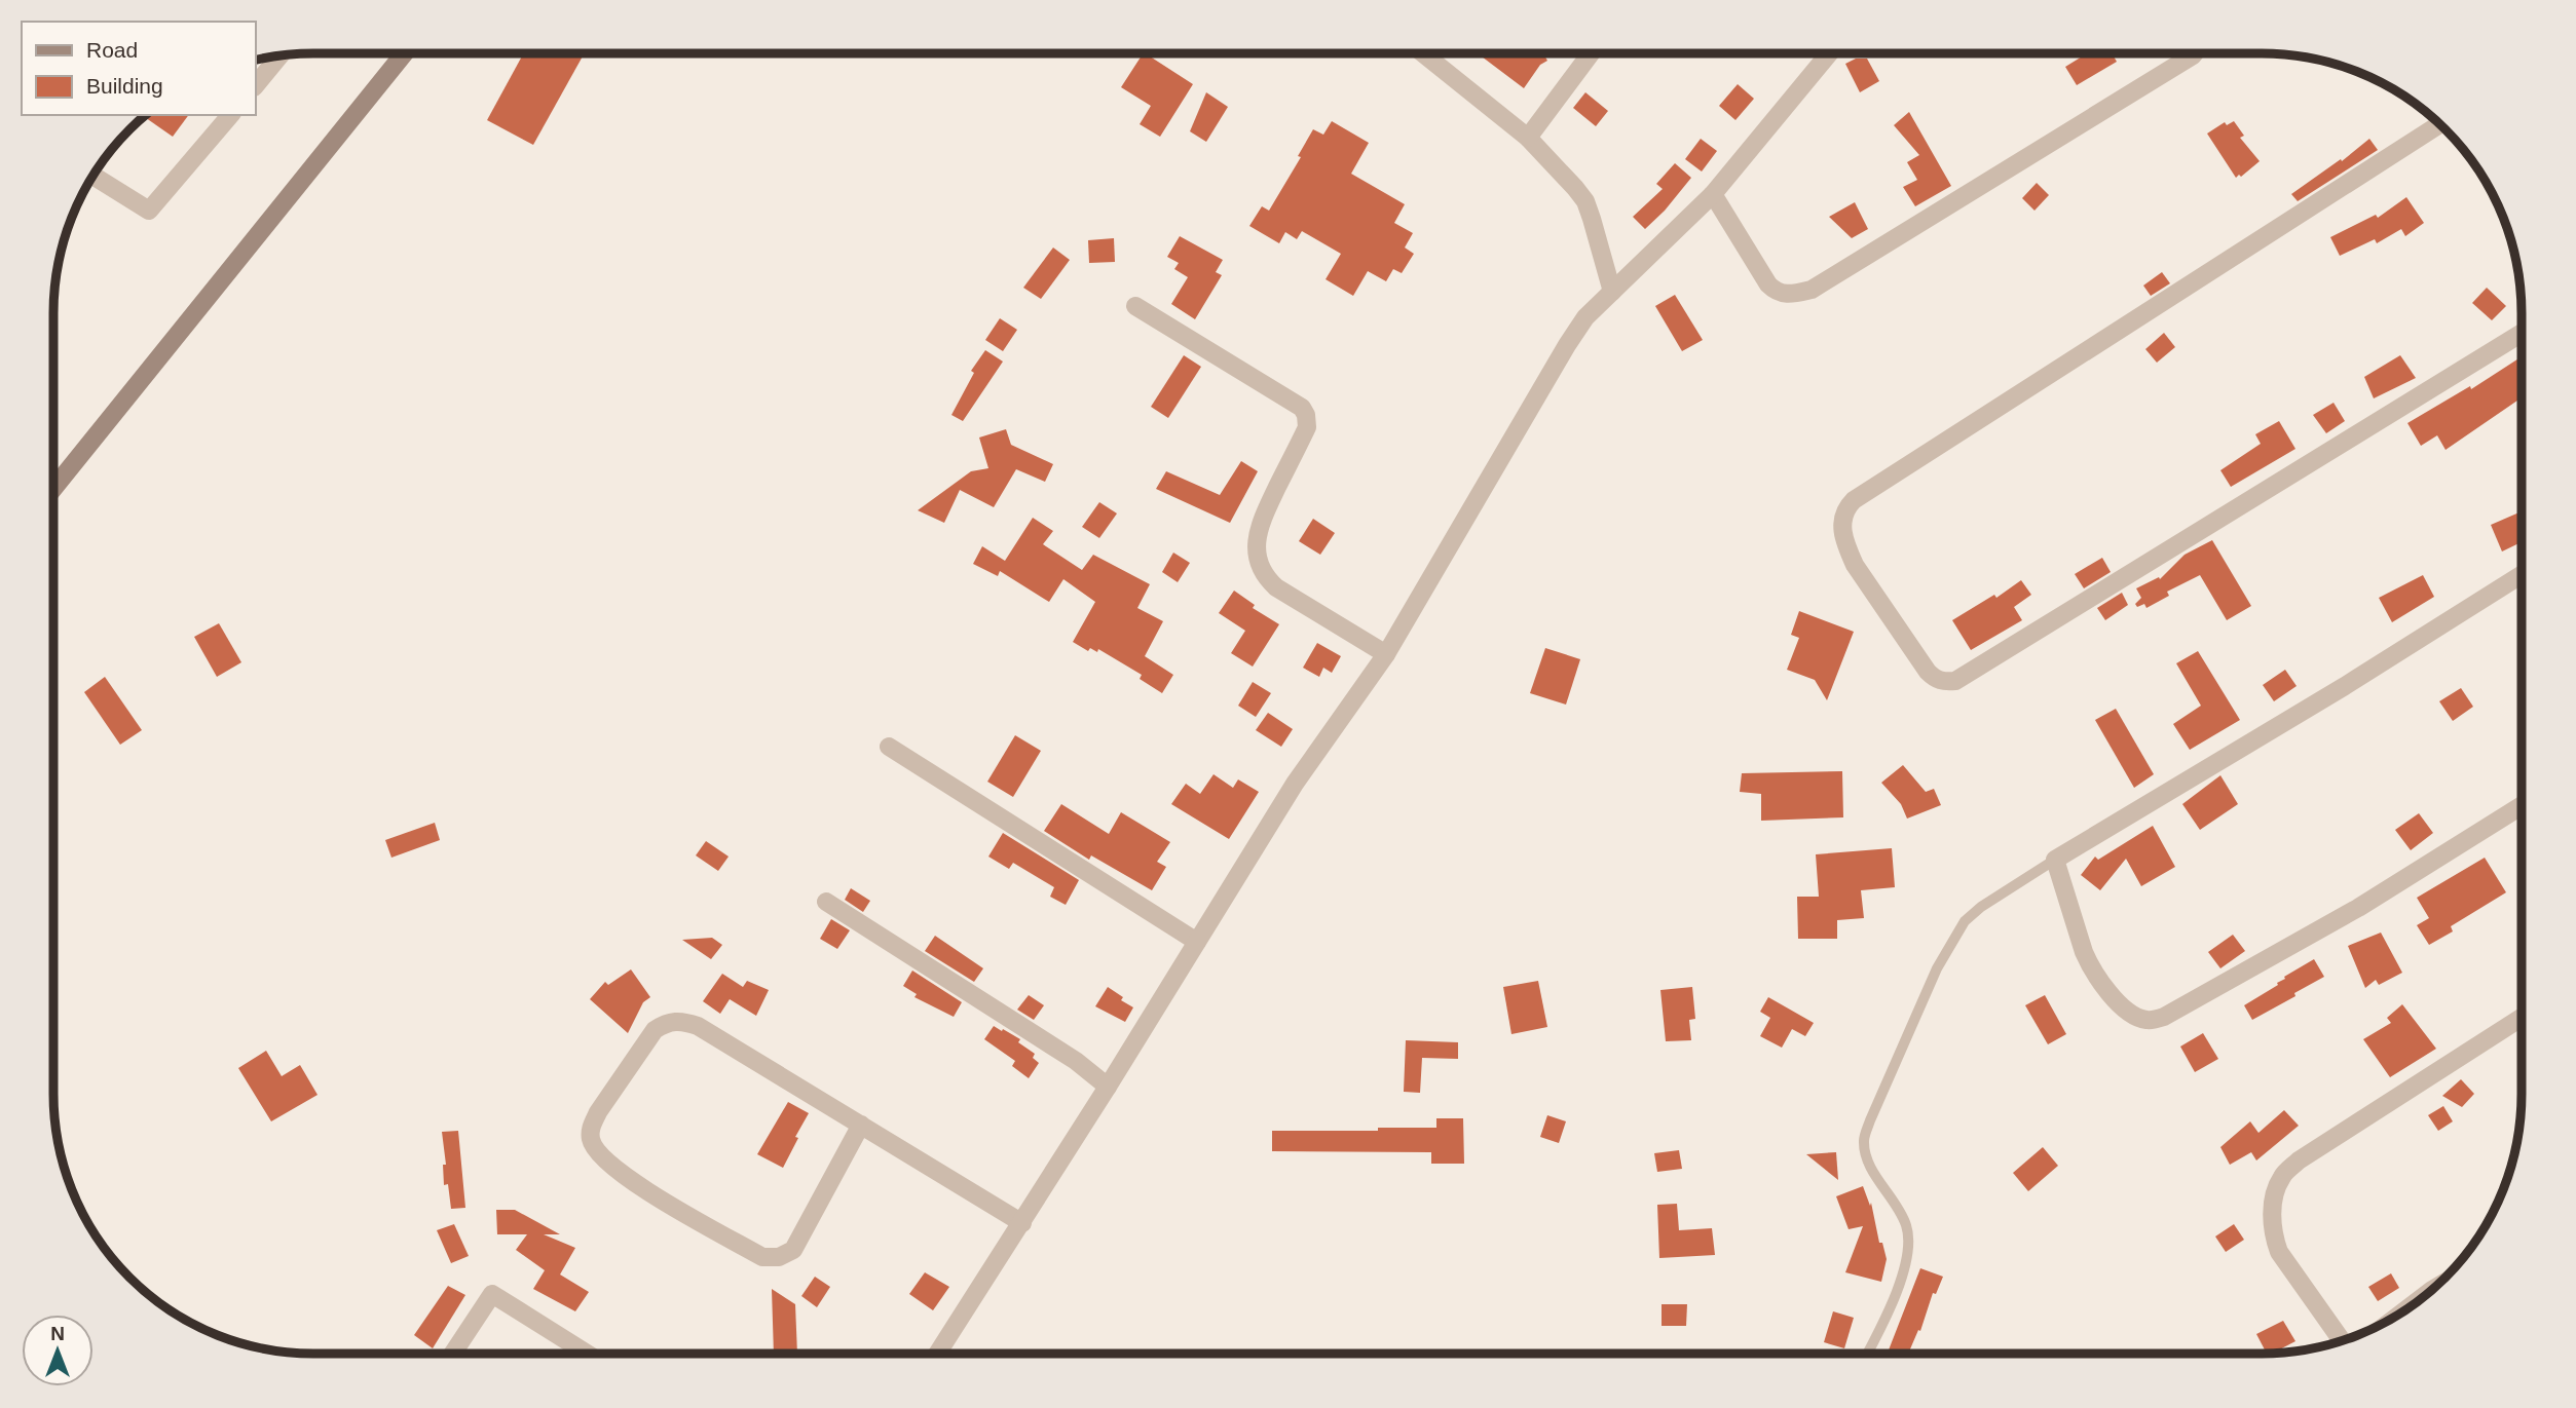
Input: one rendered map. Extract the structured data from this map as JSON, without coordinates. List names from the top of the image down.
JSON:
{
  "legend": ["Road", "Building"],
  "north": "top"
}
